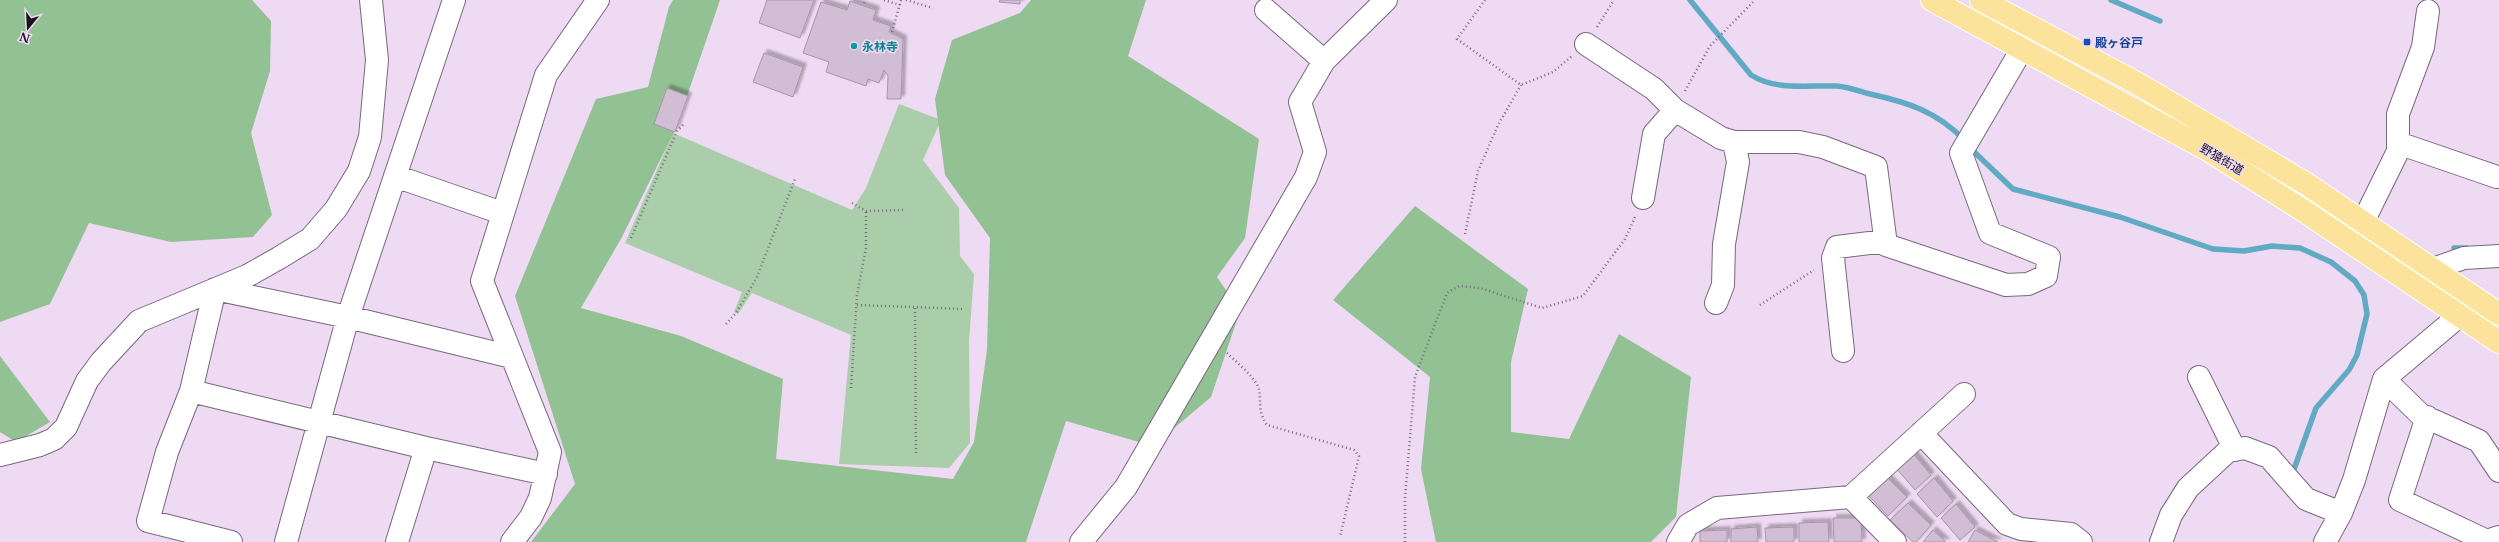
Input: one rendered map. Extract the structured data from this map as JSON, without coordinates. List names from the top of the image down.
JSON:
{
  "streets": {
    "main road": ["野猿街道"]
  },
  "places": {
    "transit": ["殿ヶ谷戸"],
    "other": ["永林寺"]
  },
  "north": "bottom"
}
